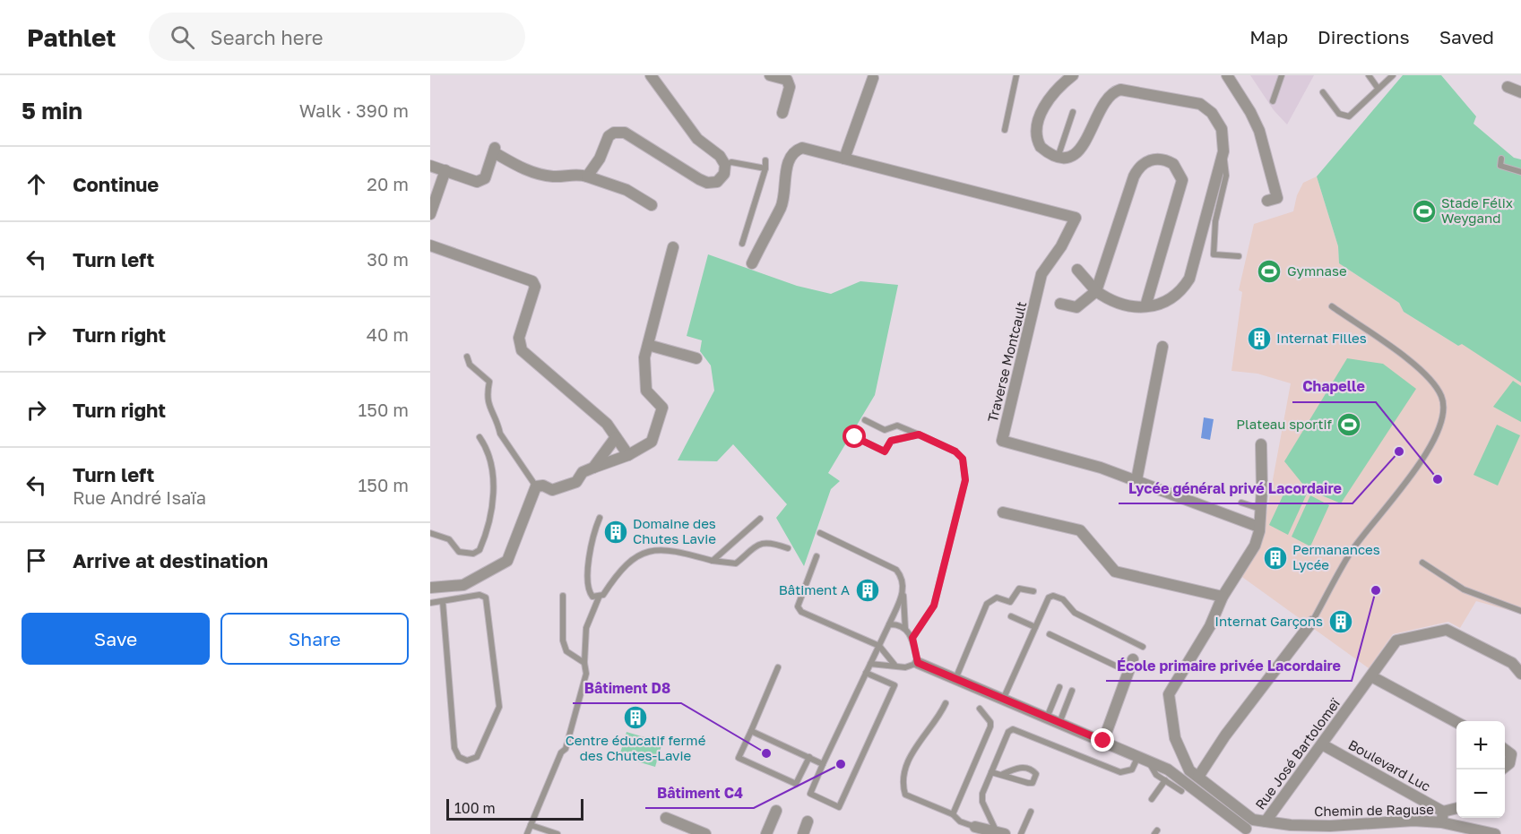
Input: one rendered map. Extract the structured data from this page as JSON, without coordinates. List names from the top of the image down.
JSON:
{
  "streets": {
    "street": [
      "Traverse Montcault",
      "Rue José Bartolomeï",
      "Boulevard Luc",
      "Chemin de Raguse"
    ]
  },
  "crossings": [
    ["Rue José Bartolomeï", "Boulevard Luc"],
    ["Rue José Bartolomeï", "Chemin de Raguse"],
    ["Boulevard Luc", "Chemin de Raguse"]
  ],
  "places": {
    "sports": ["Stade Félix Weygand", "Gymnase", "Plateau sportif"],
    "building": [
      "Internat Filles",
      "Domaine des Chutes Lavie",
      "Permanances Lycée",
      "Bâtiment A",
      "Internat Garçons",
      "Centre éducatif fermé des Chutes-Lavie"
    ],
    "other": [
      "Lycée général privé Lacordaire",
      "Chapelle",
      "École primaire privée Lacordaire",
      "Bâtiment D8",
      "Bâtiment C4"
    ]
  },
  "scale_bar": "100 m",
  "page": {
    "header": "Pathlet",
    "search": "Search here",
    "nav": ["Map", "Directions", "Saved"],
    "heading": ["5 min", "Walk · 390 m"],
    "list": [
      ["Continue", "20 m"],
      ["Turn left", "30 m"],
      ["Turn right", "40 m"],
      ["Turn right", "150 m"],
      ["Turn left", "Rue André Isaïa", "150 m"],
      "Arrive at destination"
    ],
    "buttons": ["Save", "Share"],
    "map_buttons": ["+", "−"],
    "scale": "100 m"
  }
}
